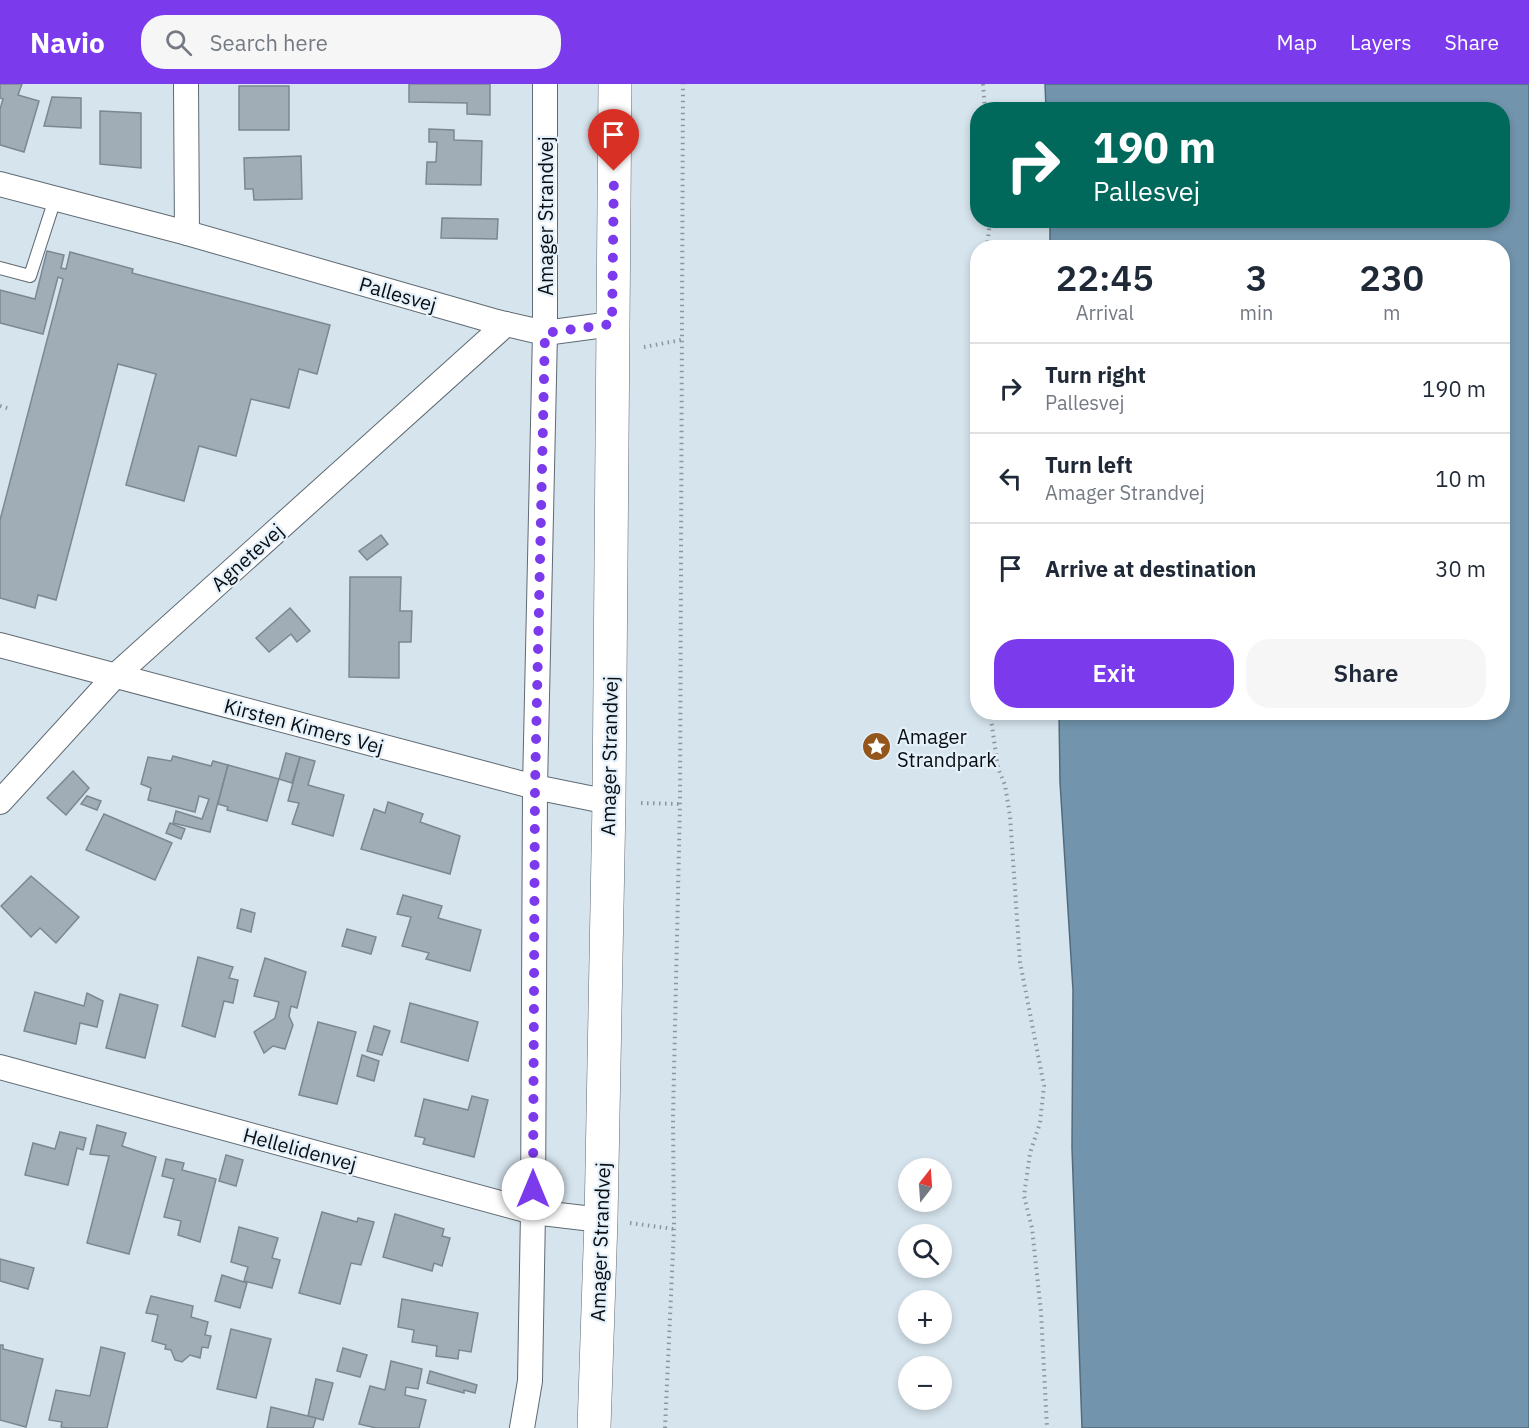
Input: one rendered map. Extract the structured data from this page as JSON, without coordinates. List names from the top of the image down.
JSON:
{
  "streets": {
    "street": [
      "Amager Strandvej",
      "Pallesvej",
      "Agnetevej",
      "Kirsten Kimers Vej",
      "Hellelidenvej"
    ]
  },
  "crossings": [
    ["Amager Strandvej", "Pallesvej"],
    ["Amager Strandvej", "Kirsten Kimers Vej"],
    ["Amager Strandvej", "Hellelidenvej"],
    ["Pallesvej", "Agnetevej"],
    ["Agnetevej", "Kirsten Kimers Vej"]
  ],
  "places": {
    "place": ["Amager Strandpark"]
  },
  "north": "top",
  "page": {
    "header": "Navio",
    "search": "Search here",
    "nav": ["Map", "Layers", "Share"],
    "turn": ["190 m", "Pallesvej"],
    "eta": [
      "22:45",
      "Arrival",
      "3",
      "min",
      "230",
      "m"
    ],
    "list": [
      {
        "name": "Turn right",
        "note": "Pallesvej",
        "value": "190 m"
      },
      {
        "name": "Turn left",
        "note": "Amager Strandvej",
        "value": "10 m"
      },
      {
        "name": "Arrive at destination",
        "value": "30 m"
      }
    ],
    "buttons": ["Exit", "Share"],
    "map_buttons": ["+", "−"]
  }
}
